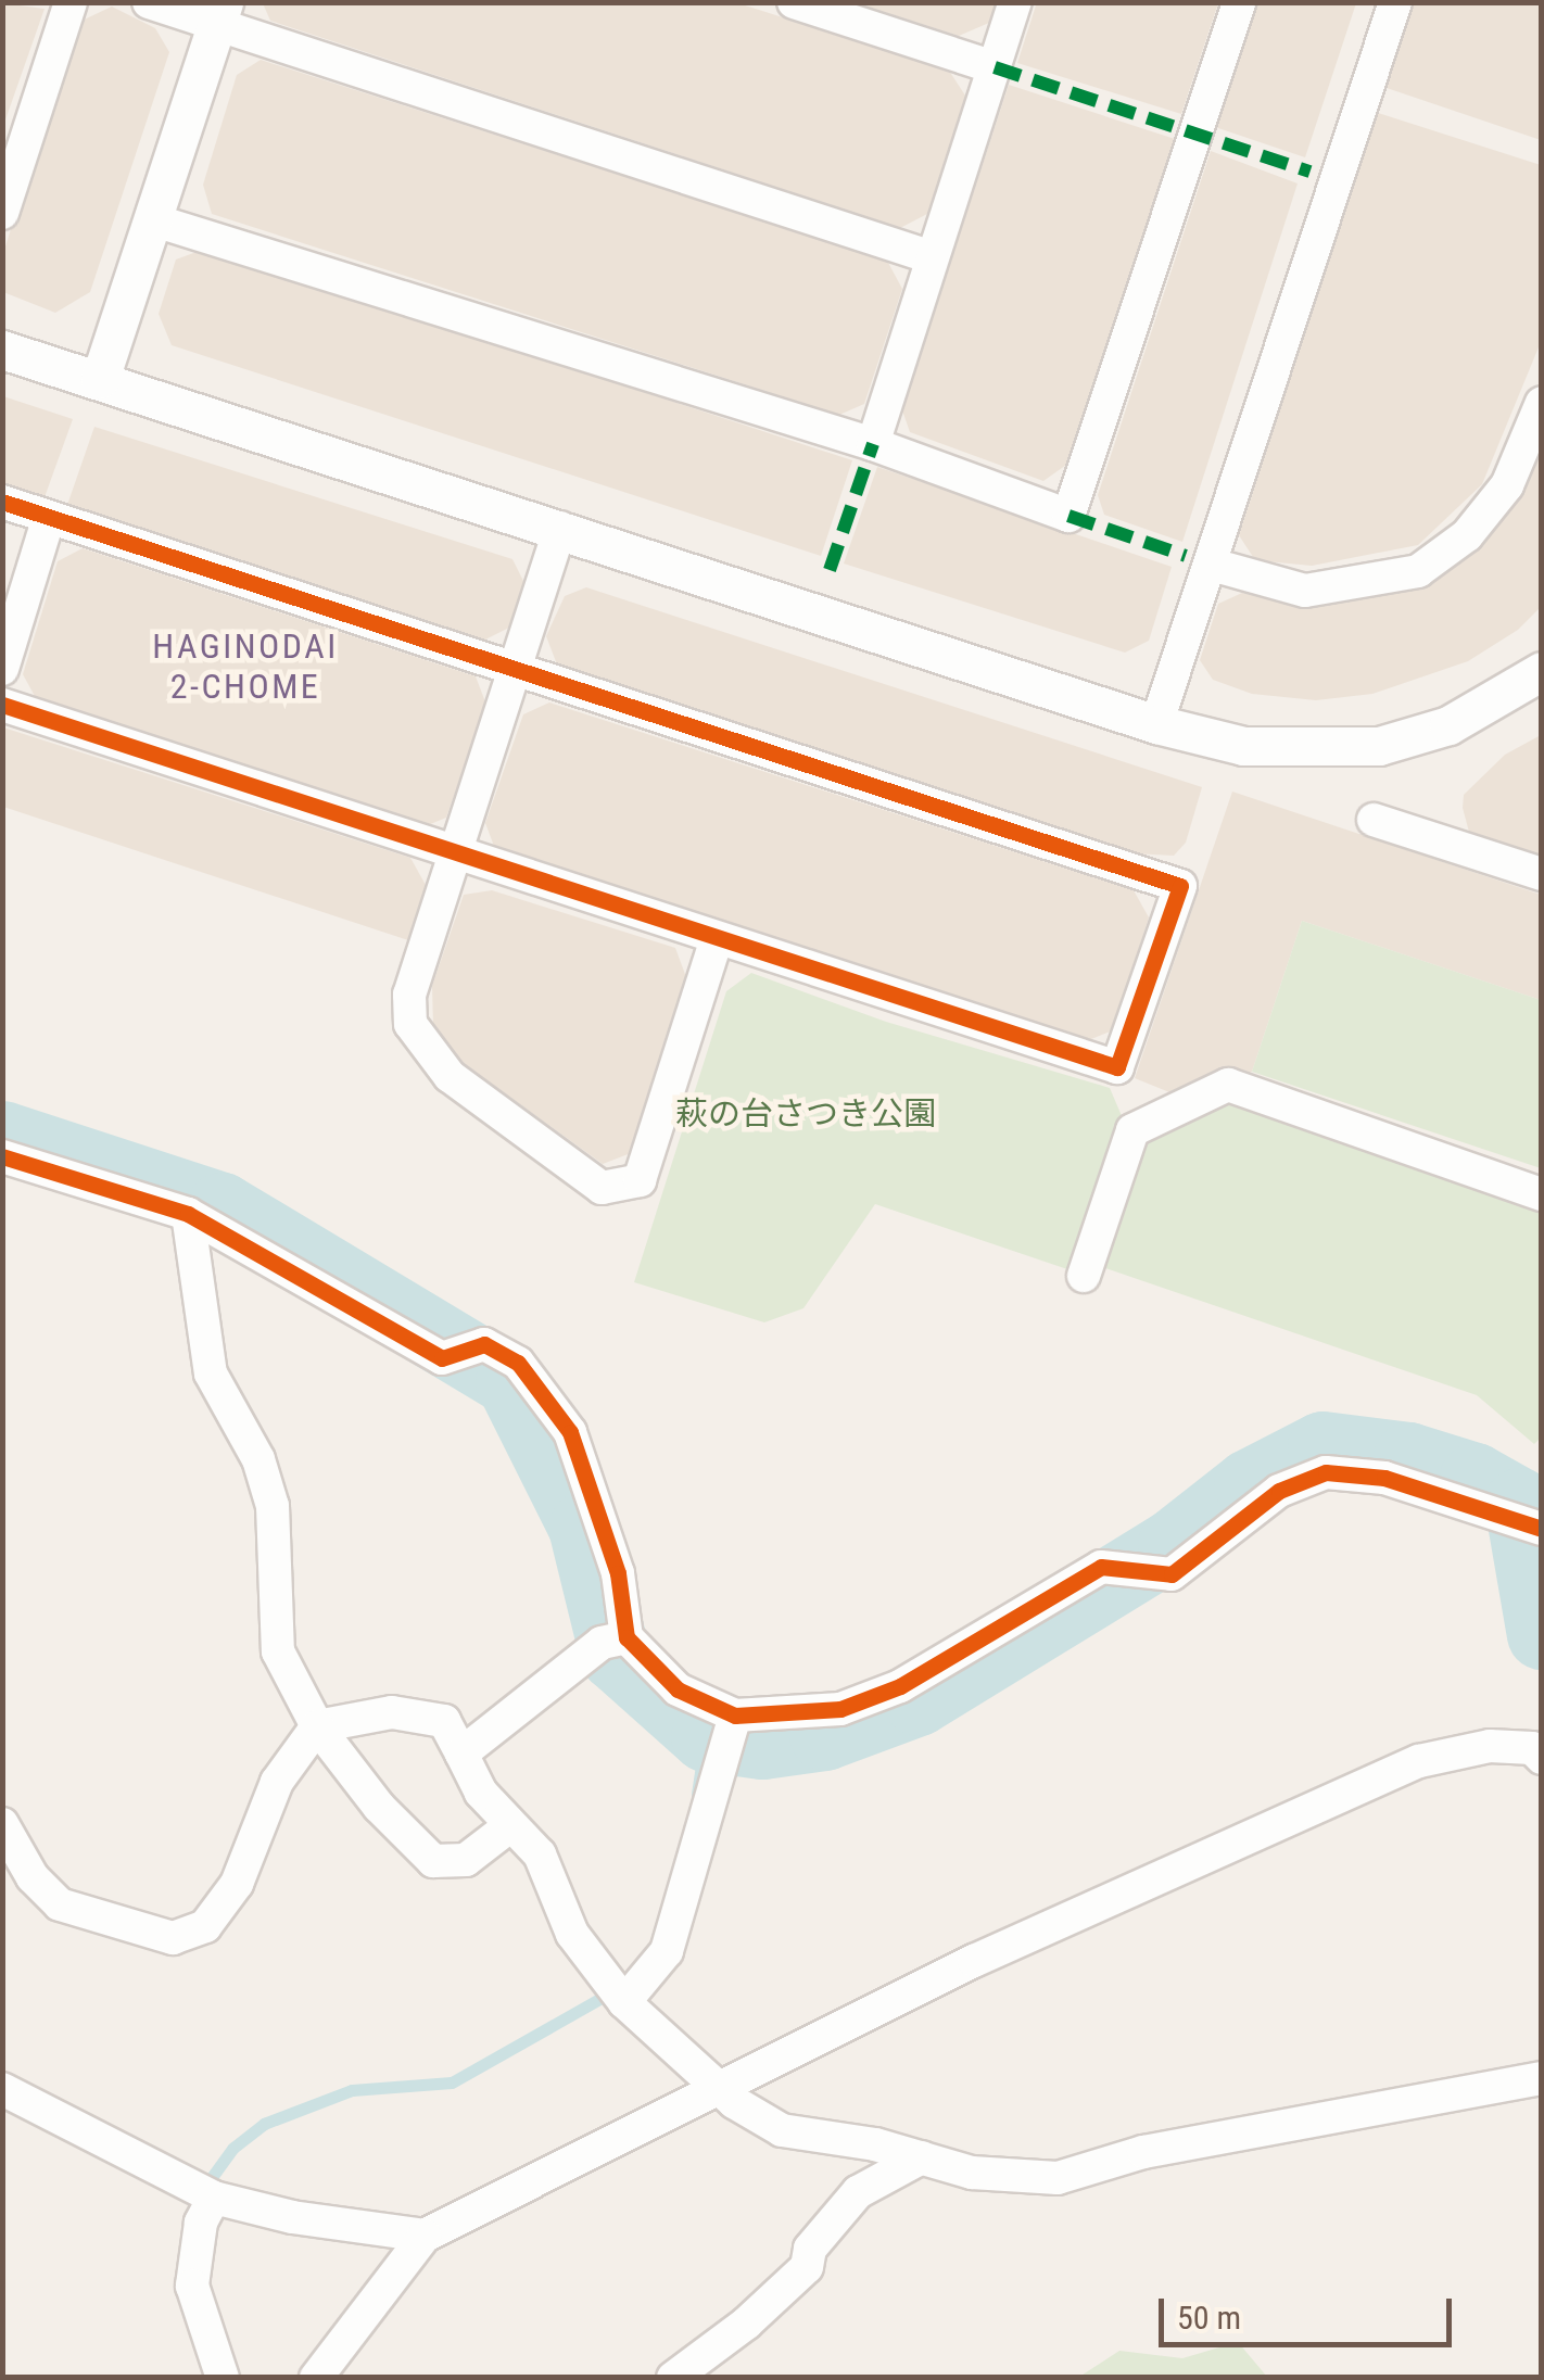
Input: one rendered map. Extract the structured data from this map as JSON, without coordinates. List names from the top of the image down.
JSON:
{
  "districts": ["HAGINODAI 2-CHOME"],
  "parks": ["萩の台さつき公園"],
  "scale_bar": "50 m"
}
